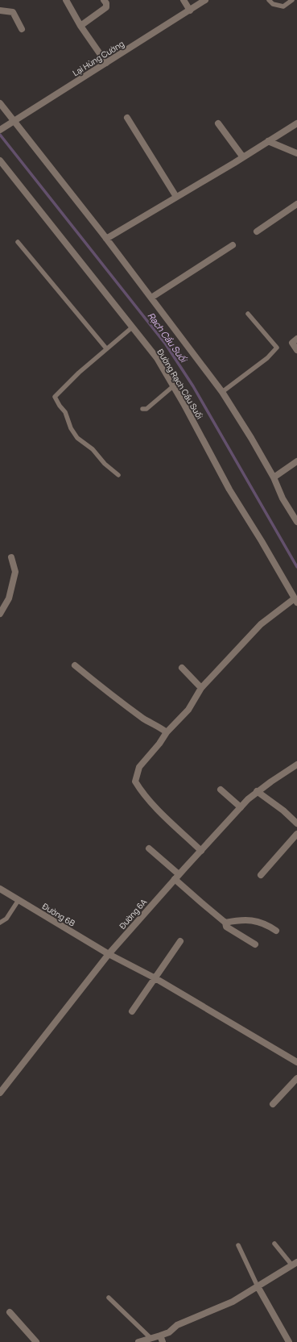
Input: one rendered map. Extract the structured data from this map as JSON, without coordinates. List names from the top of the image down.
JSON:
{
  "streets": {
    "street": [
      "Lại Hùng Cường",
      "Đường Rạch Cầu Suối",
      "Đường 6A",
      "Đường 6B"
    ]
  },
  "crossings": [
    ["Đường 6A", "Đường 6B"]
  ],
  "water": ["Rạch Cầu Suối"]
}
